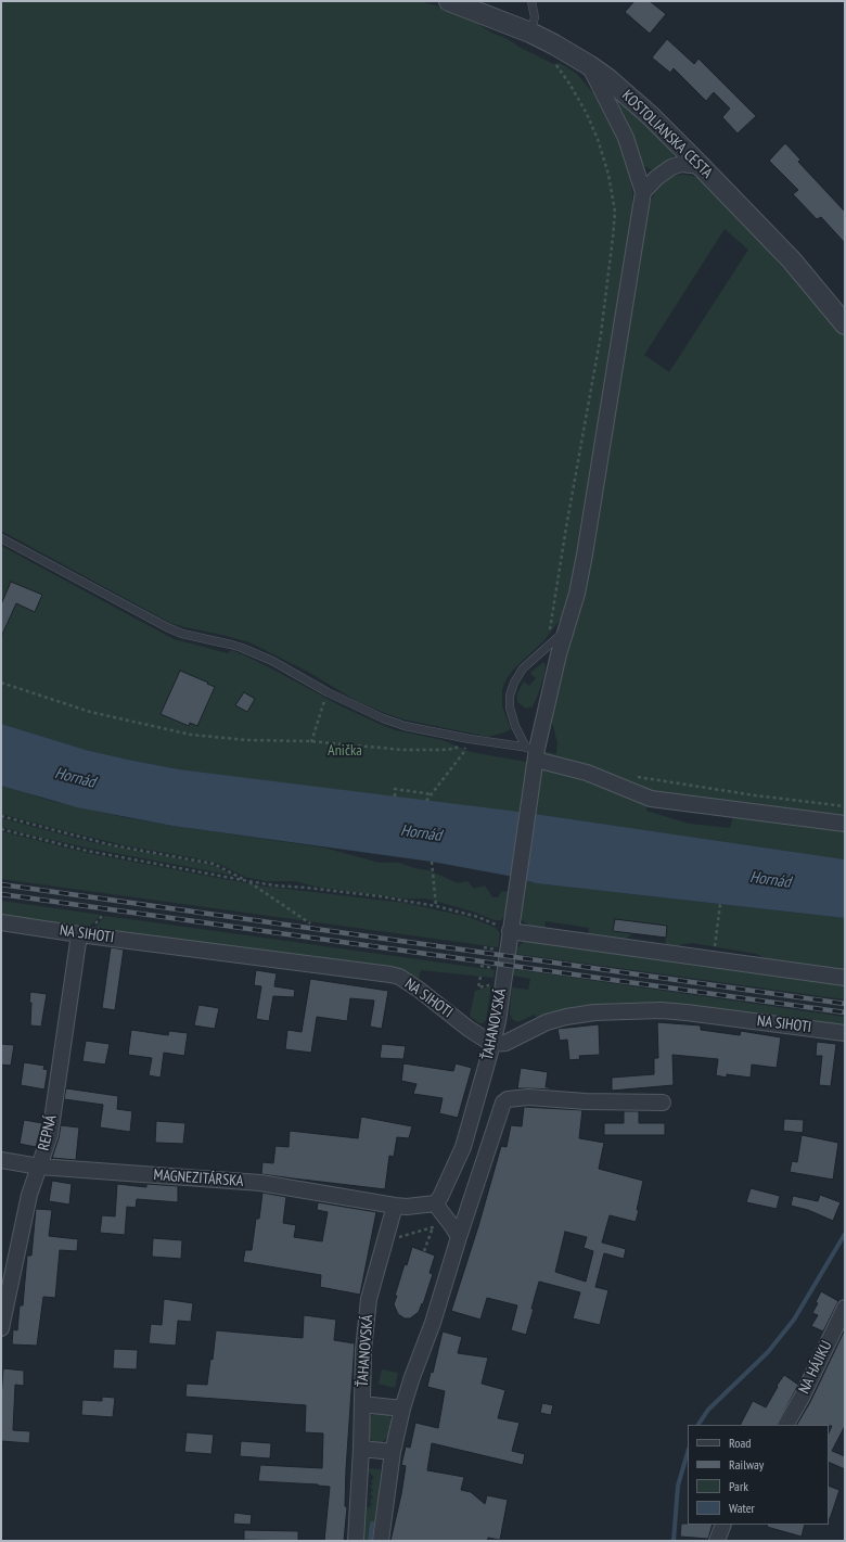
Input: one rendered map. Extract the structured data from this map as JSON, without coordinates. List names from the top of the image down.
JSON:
{
  "streets": {
    "street": [
      "KOSTOLIANSKA CESTA",
      "NA SIHOTI",
      "ŤAHANOVSKÁ",
      "REPNÁ",
      "MAGNEZITÁRSKA",
      "NA HÁJIKU"
    ]
  },
  "crossings": [
    ["NA SIHOTI", "ŤAHANOVSKÁ"],
    ["NA SIHOTI", "REPNÁ"],
    ["ŤAHANOVSKÁ", "MAGNEZITÁRSKA"],
    ["REPNÁ", "MAGNEZITÁRSKA"]
  ],
  "water": ["Hornád"],
  "parks": ["Anička"],
  "legend": [
    "Road",
    "Railway",
    "Park",
    "Water"
  ]
}
